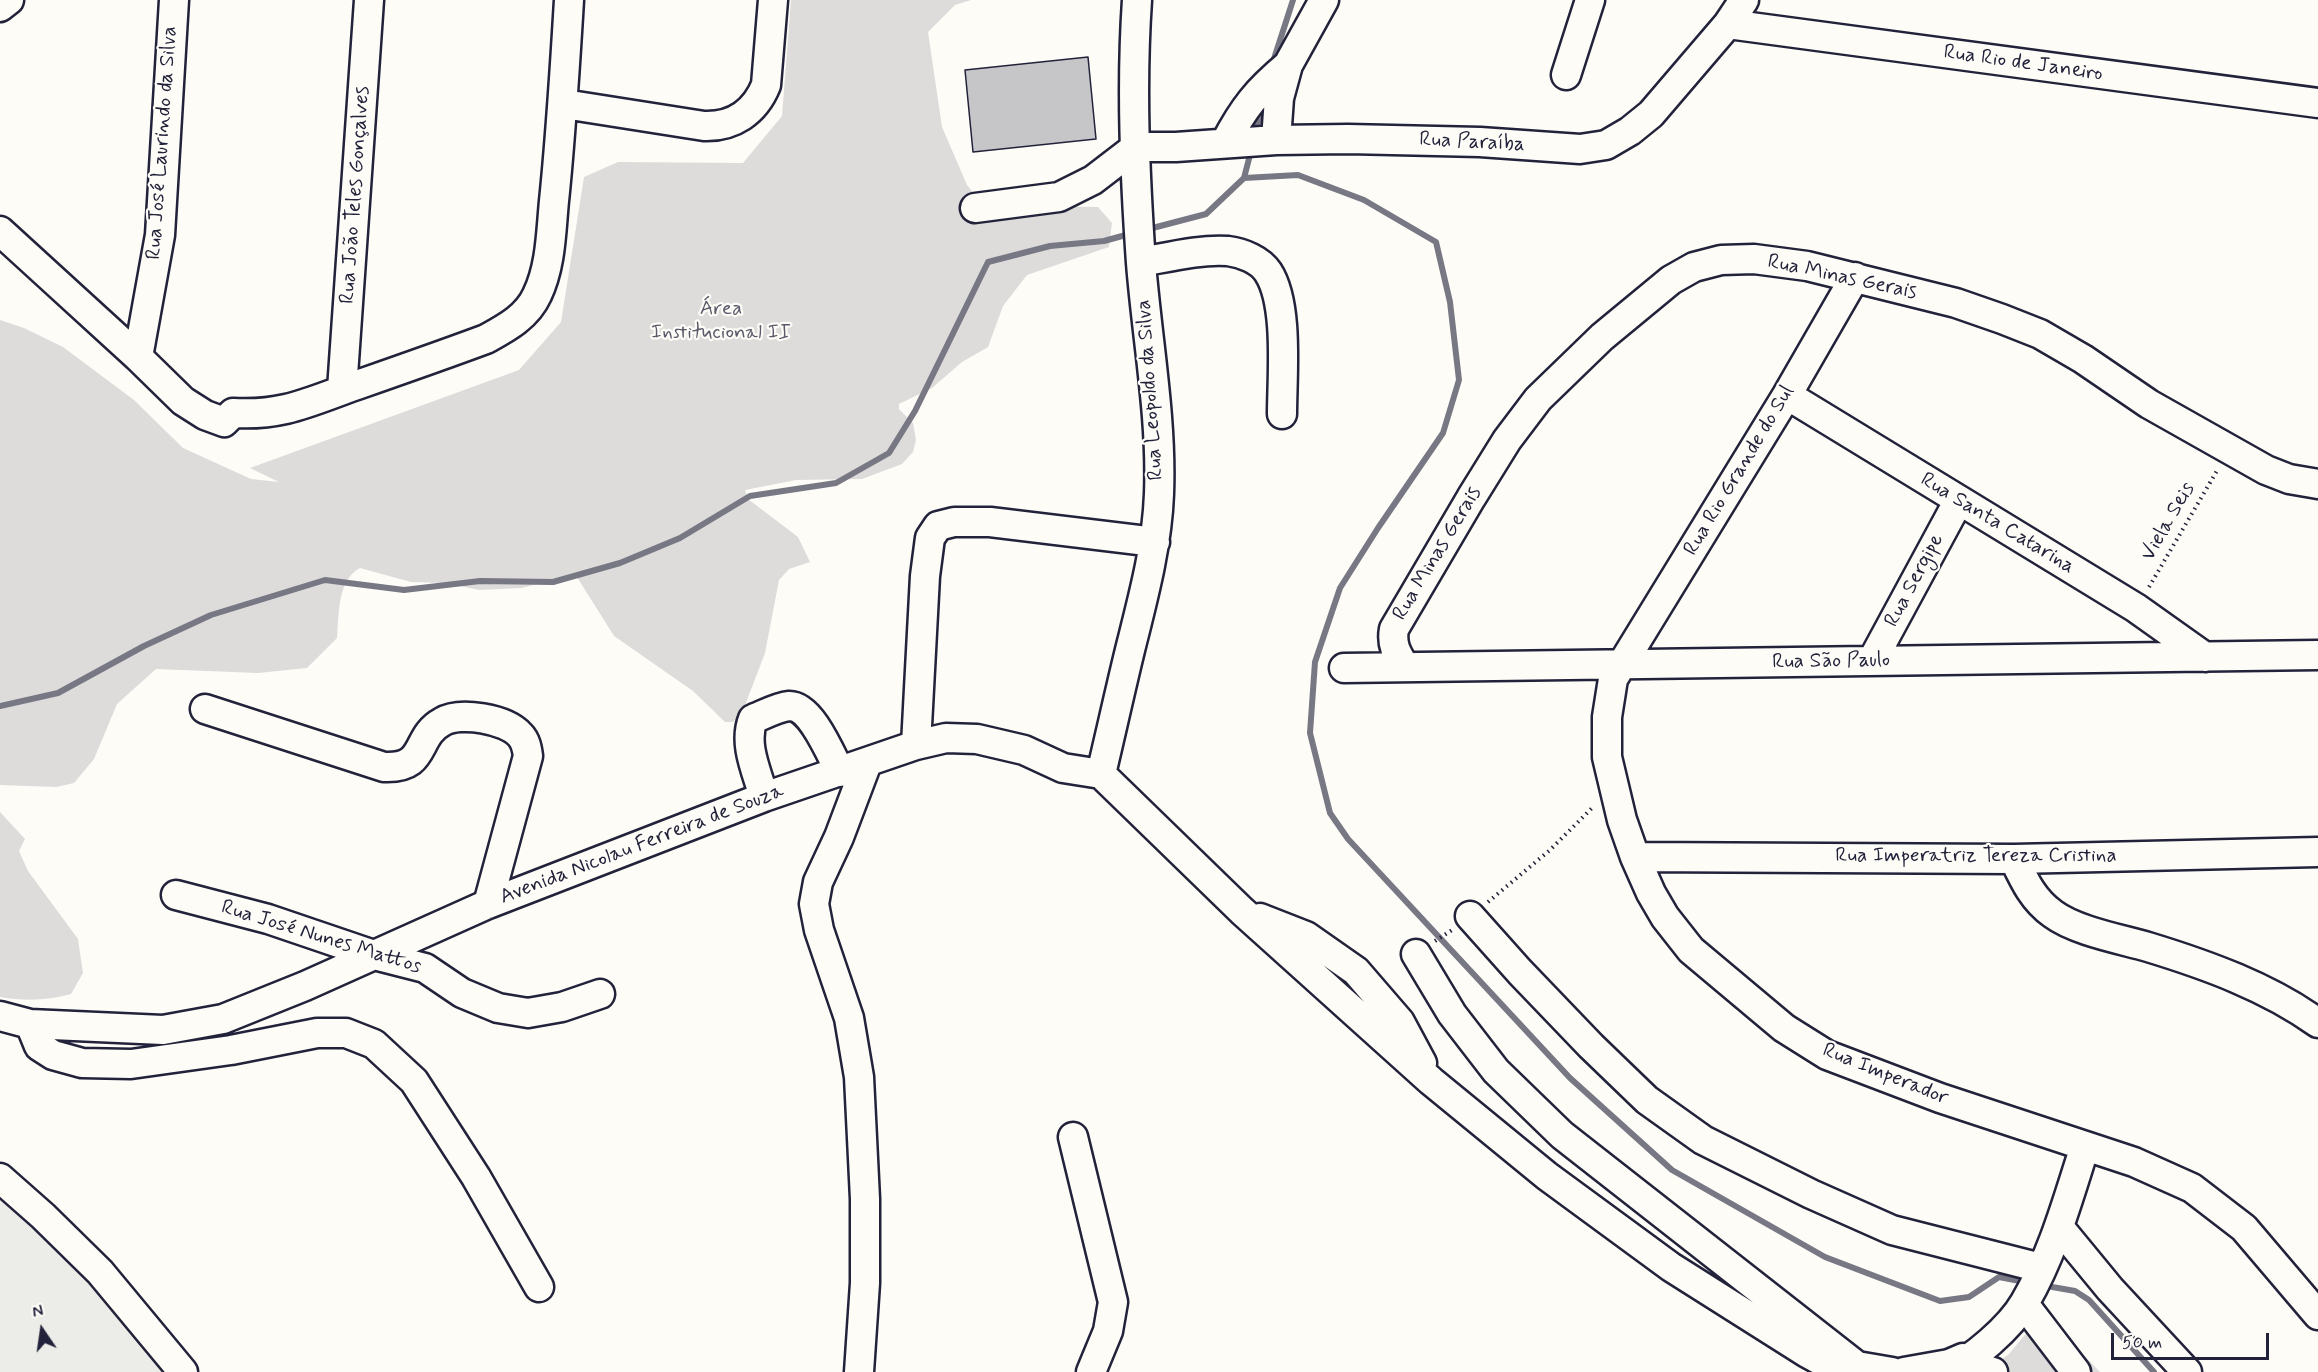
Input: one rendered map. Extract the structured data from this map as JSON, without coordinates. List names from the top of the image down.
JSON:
{
  "streets": {
    "street": [
      "Rua Rio de Janeiro",
      "Rua José Laurindo da Silva",
      "Rua Paraíba",
      "Rua João Teles Gonçalves",
      "Rua Minas Gerais",
      "Rua Leopoldo da Silva",
      "Rua Rio Grande do Sul",
      "Rua Santa Catarina",
      "Rua Sergipe",
      "Rua São Paulo",
      "Avenida Nicolau Ferreira de Souza",
      "Rua Imperatriz Tereza Cristina",
      "Rua José Nunes Mattos",
      "Rua Imperador"
    ],
    "path": ["Viela Seis"]
  },
  "crossings": [
    ["Rua Rio de Janeiro", "Rua Paraíba"],
    ["Rua Paraíba", "Rua Leopoldo da Silva"],
    ["Rua Minas Gerais", "Rua Rio Grande do Sul"],
    ["Rua Minas Gerais", "Viela Seis"],
    ["Rua Minas Gerais", "Rua São Paulo"],
    ["Rua Leopoldo da Silva", "Avenida Nicolau Ferreira de Souza"],
    ["Rua Rio Grande do Sul", "Rua Santa Catarina"],
    ["Rua Rio Grande do Sul", "Rua São Paulo"],
    ["Rua Rio Grande do Sul", "Rua Imperador"],
    ["Viela Seis", "Rua Santa Catarina"],
    ["Rua Santa Catarina", "Rua Sergipe"],
    ["Rua Santa Catarina", "Rua São Paulo"],
    ["Rua Sergipe", "Rua São Paulo"],
    ["Rua São Paulo", "Rua Imperador"],
    ["Avenida Nicolau Ferreira de Souza", "Rua José Nunes Mattos"],
    ["Rua Imperatriz Tereza Cristina", "Rua Imperador"]
  ],
  "parks": ["Área Institucional II"],
  "scale_bar": "50 m",
  "north": "top"
}
